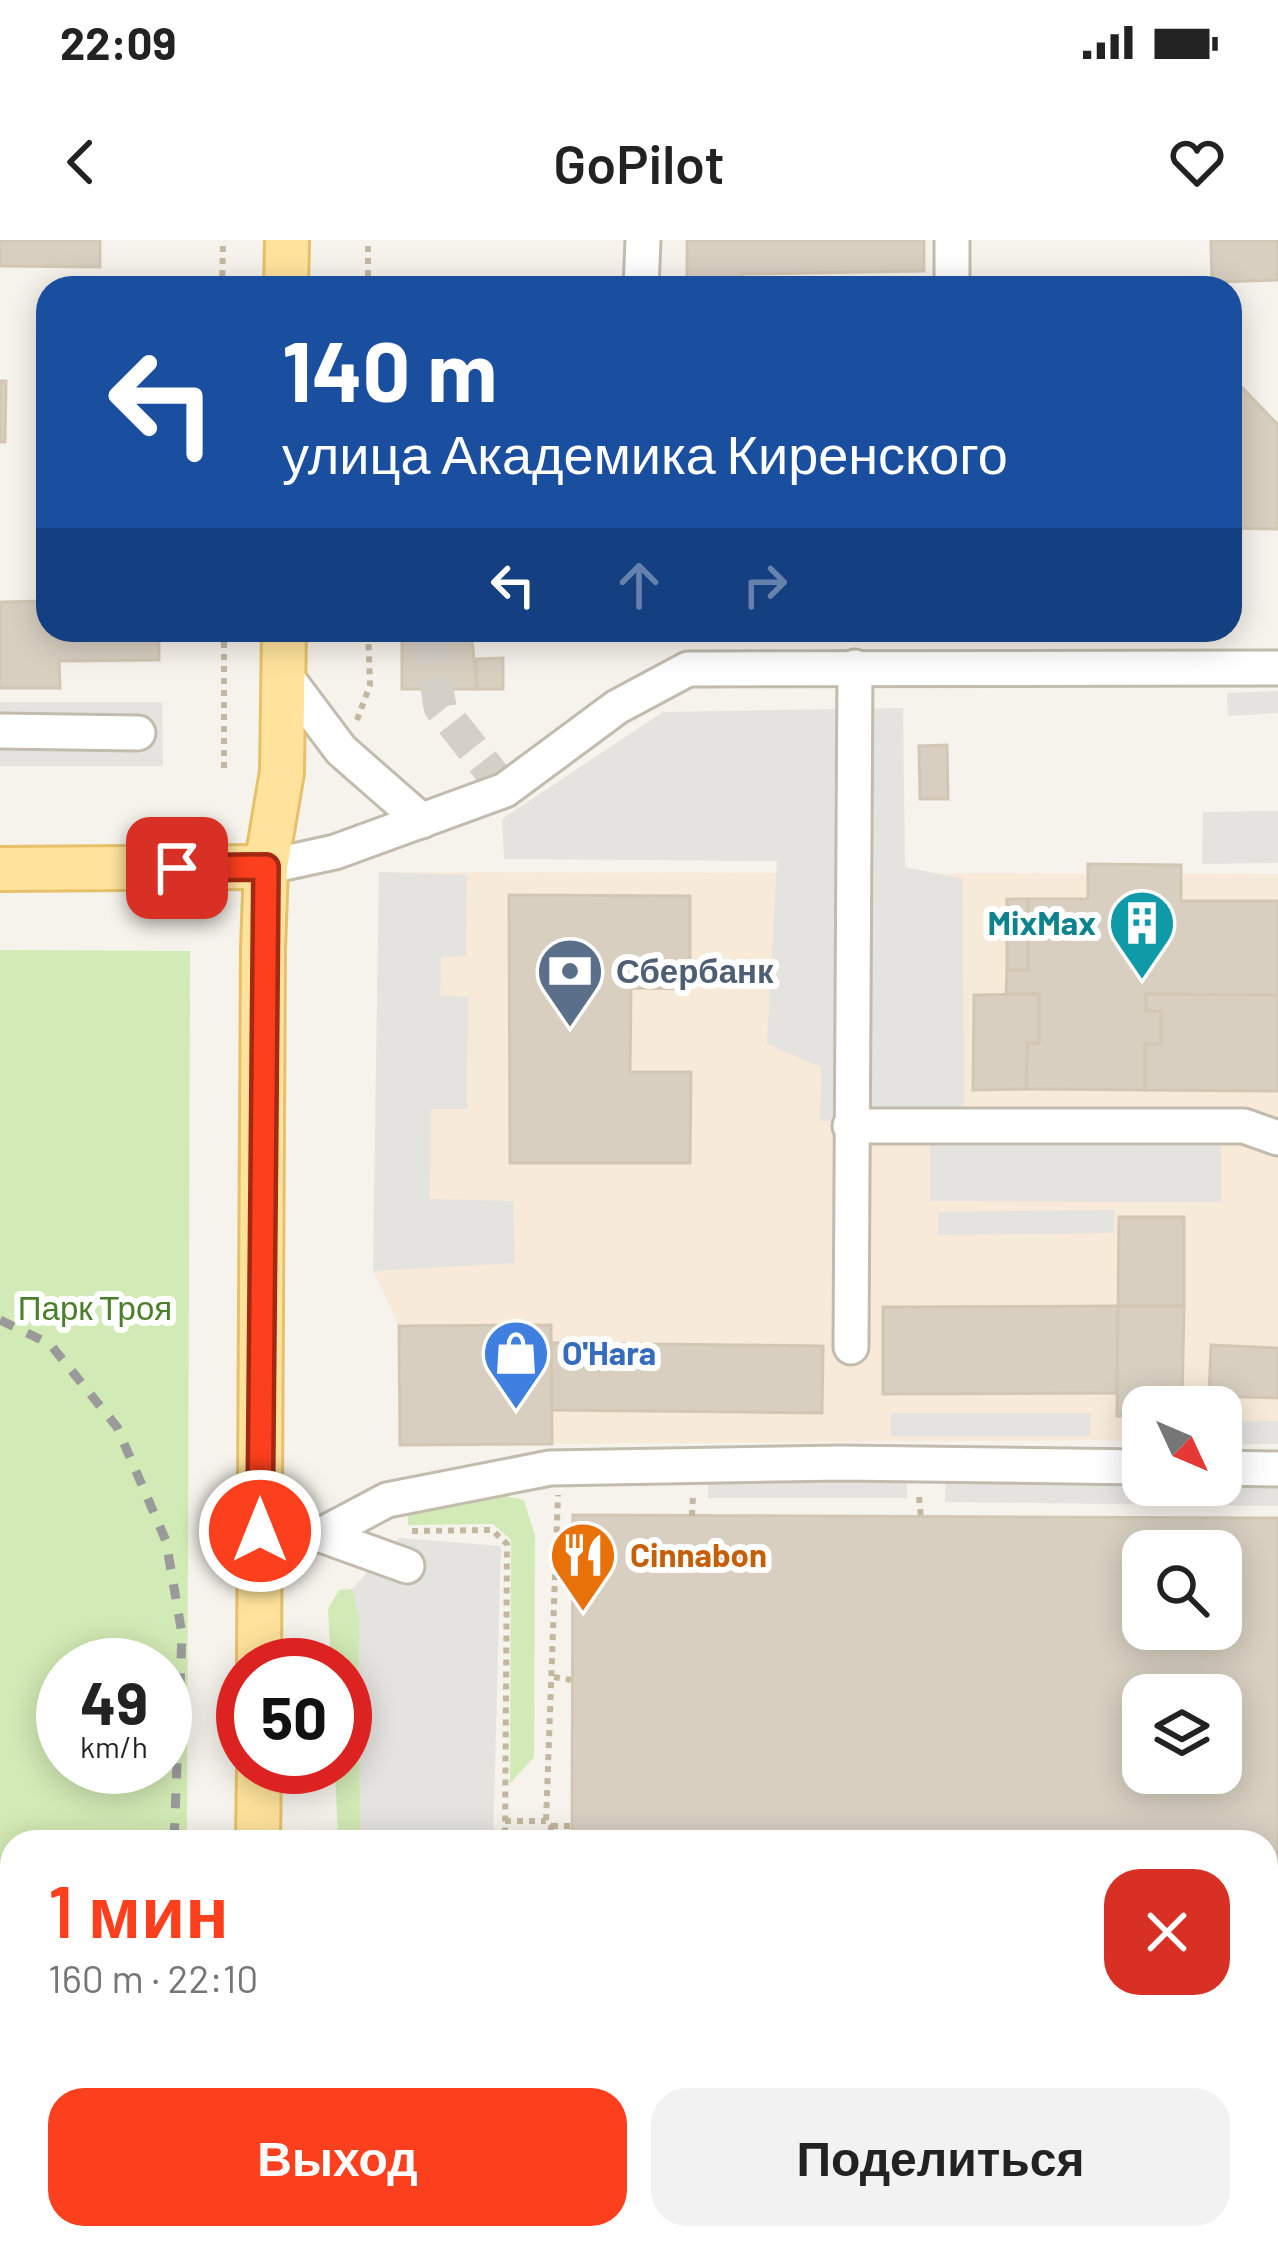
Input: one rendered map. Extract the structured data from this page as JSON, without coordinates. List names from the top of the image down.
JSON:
{
  "parks": ["Парк Троя"],
  "places": {
    "building": ["MixMax"],
    "bank": ["Сбербанк"],
    "shop": ["O'Hara"],
    "restaurant": ["Cinnabon"]
  },
  "north": "bottom right",
  "page": {
    "status": "22:09",
    "header": "GoPilot",
    "turn": ["140 m", "улица Академика Киренского"],
    "speed": "49 km/h",
    "limit": "50",
    "heading": ["1 мин", "160 m · 22:10"],
    "buttons": ["Выход", "Поделиться"]
  }
}
